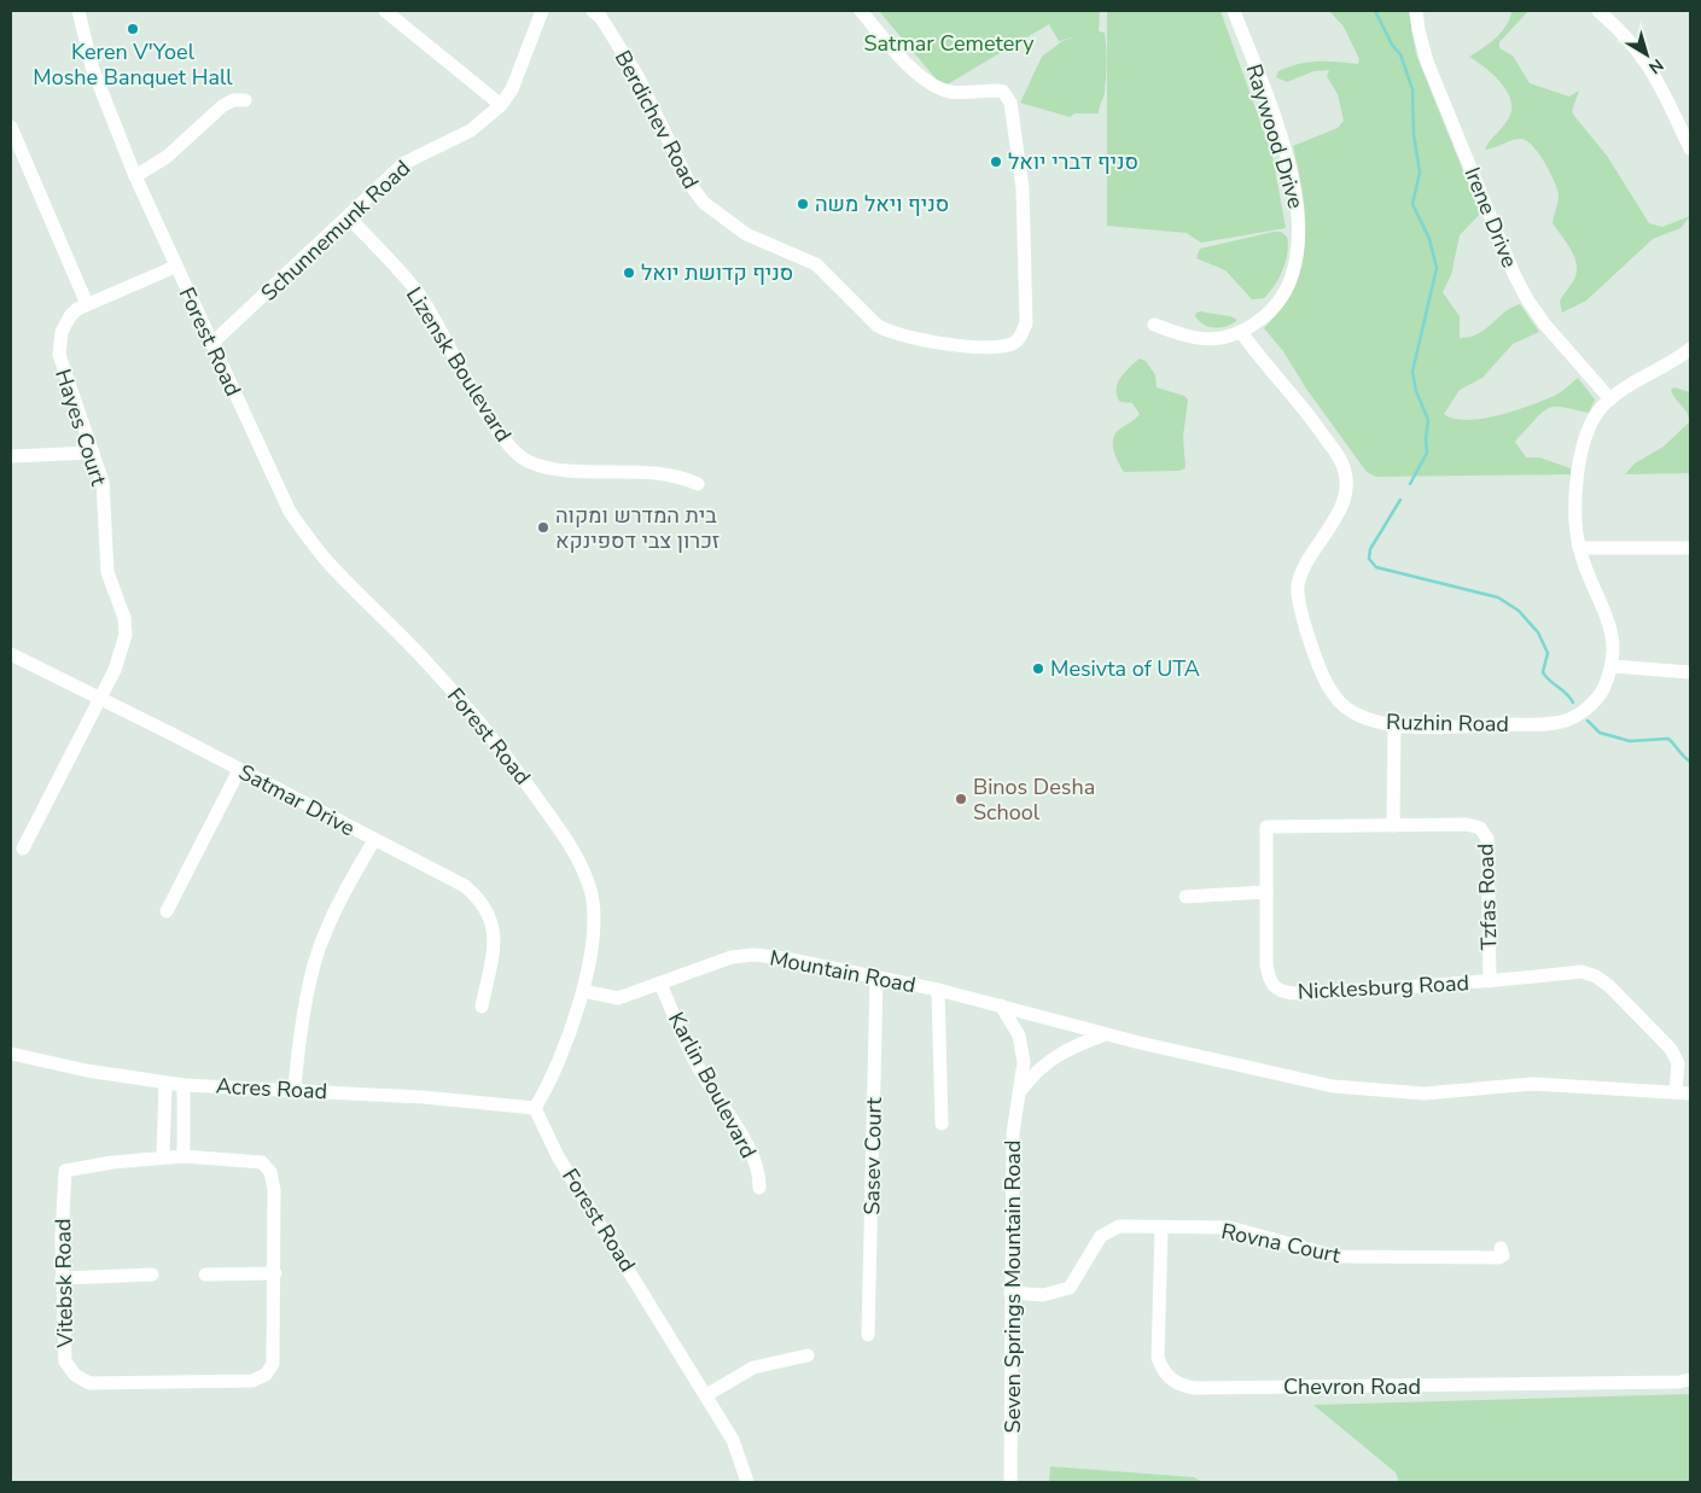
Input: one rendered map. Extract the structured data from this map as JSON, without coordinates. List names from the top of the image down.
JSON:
{
  "streets": {
    "street": [
      "Berdichev Road",
      "Raywood Drive",
      "Irene Drive",
      "Schunnemunk Road",
      "Forest Road",
      "Lizensk Boulevard",
      "Hayes Court",
      "Ruzhin Road",
      "Satmar Drive",
      "Tzfas Road",
      "Mountain Road",
      "Nicklesburg Road",
      "Karlin Boulevard",
      "Acres Road",
      "Sasev Court",
      "Rovna Court",
      "Vitebsk Road",
      "Seven Springs Mountain Road",
      "Chevron Road"
    ]
  },
  "crossings": [
    ["Raywood Drive", "Ruzhin Road"],
    ["Irene Drive", "Ruzhin Road"],
    ["Schunnemunk Road", "Forest Road"],
    ["Schunnemunk Road", "Lizensk Boulevard"],
    ["Forest Road", "Hayes Court"],
    ["Forest Road", "Mountain Road"],
    ["Forest Road", "Acres Road"],
    ["Hayes Court", "Satmar Drive"],
    ["Tzfas Road", "Nicklesburg Road"],
    ["Mountain Road", "Karlin Boulevard"],
    ["Mountain Road", "Sasev Court"],
    ["Mountain Road", "Seven Springs Mountain Road"],
    ["Rovna Court", "Seven Springs Mountain Road"],
    ["Rovna Court", "Chevron Road"]
  ],
  "parks": ["Satmar Cemetery"],
  "places": [
    "Keren V'Yoel Moshe Banquet Hall",
    "סניף דברי יואל",
    "סניף ויאל משה",
    "סניף קדושת יואל",
    "בית המדרש ומקוה זכרון צבי דספינקא",
    "Mesivta of UTA",
    "Binos Desha School"
  ],
  "north": "bottom right"
}
